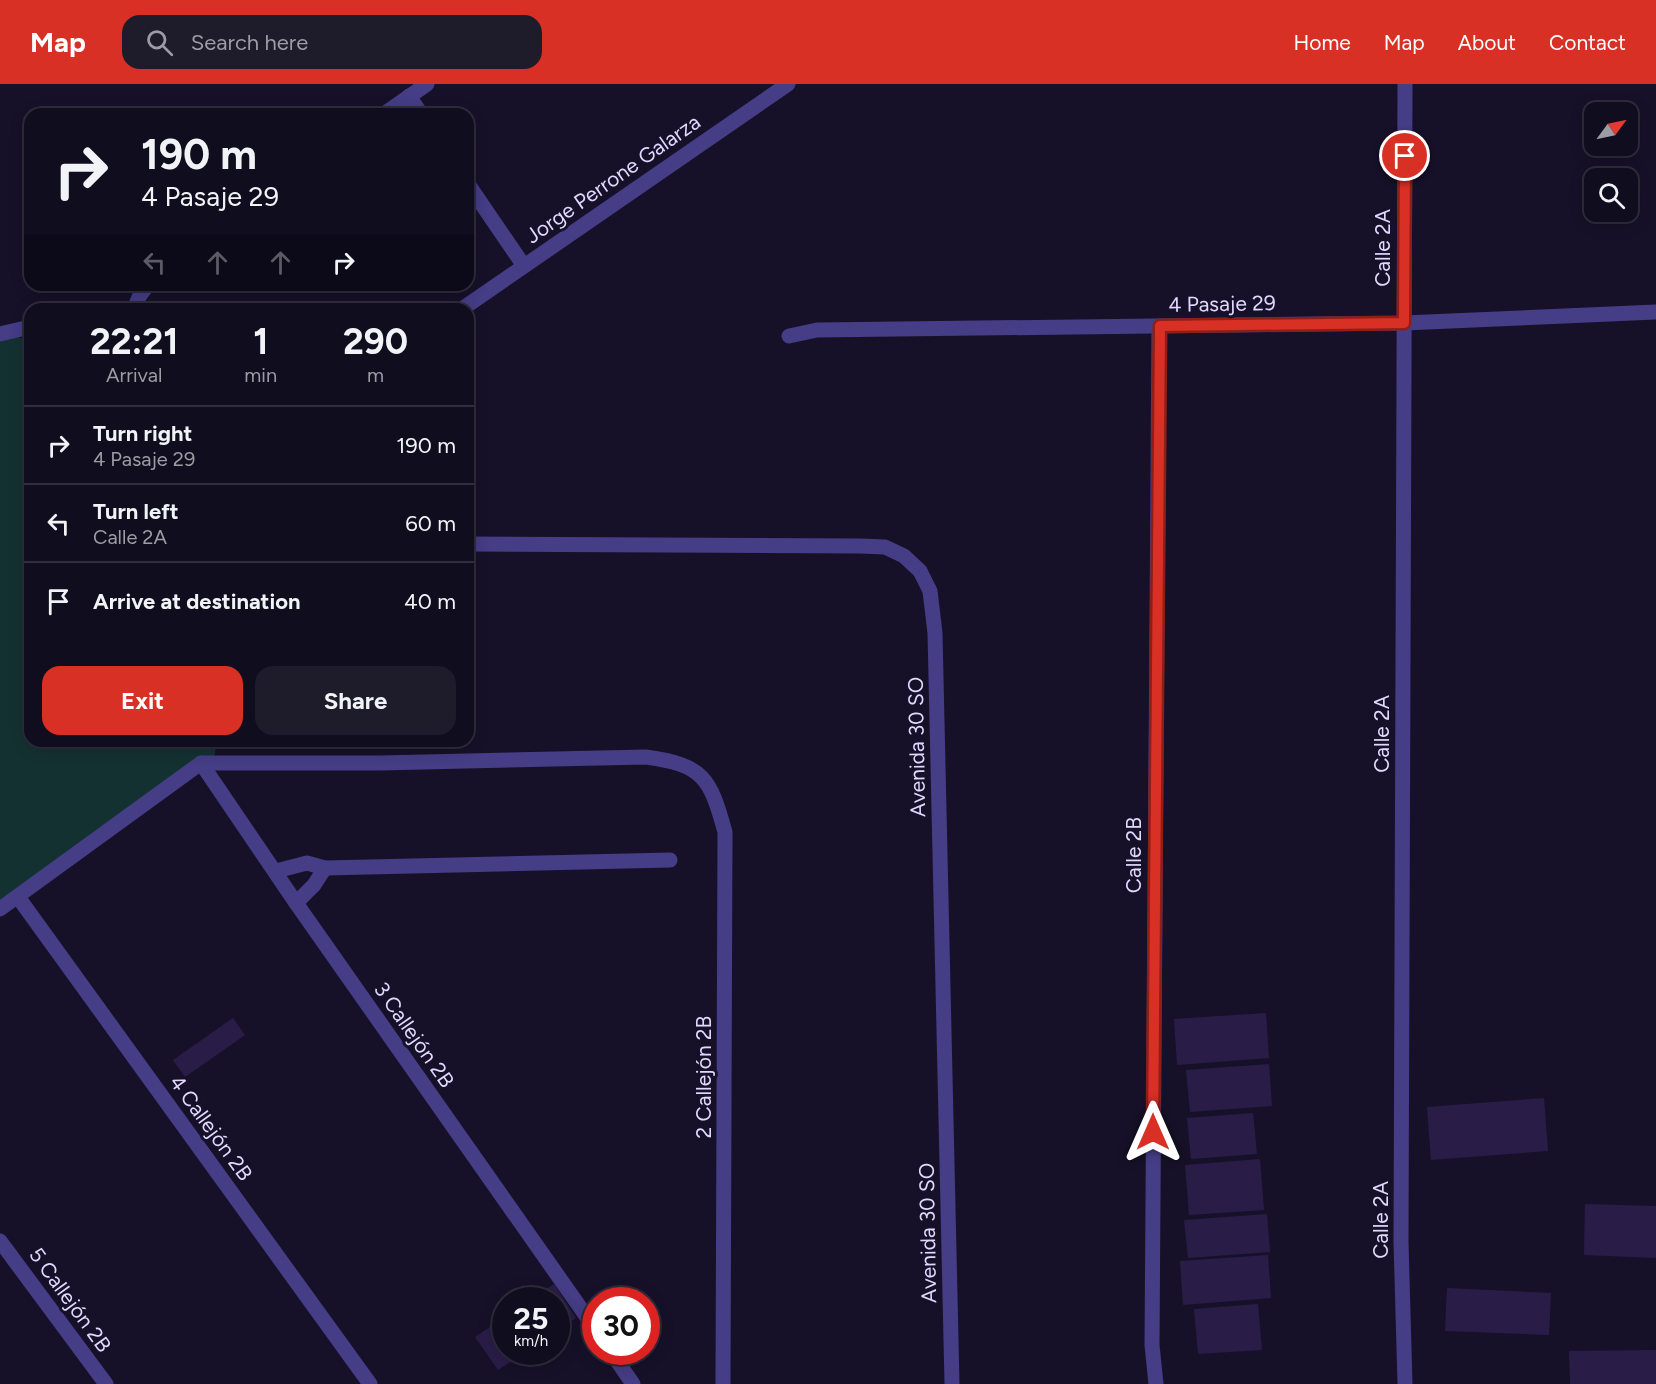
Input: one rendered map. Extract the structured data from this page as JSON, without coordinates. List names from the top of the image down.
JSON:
{
  "streets": {
    "street": [
      "Jorge Perrone Galarza",
      "Calle 2A",
      "4 Pasaje 29",
      "Avenida 30 SO",
      "Calle 2B",
      "3 Callejón 2B",
      "2 Callejón 2B",
      "4 Callejón 2B",
      "5 Callejón 2B"
    ]
  },
  "crossings": [
    ["Calle 2A", "4 Pasaje 29"],
    ["4 Pasaje 29", "Calle 2B"],
    ["3 Callejón 2B", "2 Callejón 2B"]
  ],
  "north": "top right",
  "page": {
    "header": "Map",
    "search": "Search here",
    "nav": [
      "Home",
      "Map",
      "About",
      "Contact"
    ],
    "turn": ["190 m", "4 Pasaje 29"],
    "eta": [
      "22:21",
      "Arrival",
      "1",
      "min",
      "290",
      "m"
    ],
    "list": [
      {
        "name": "Turn right",
        "note": "4 Pasaje 29",
        "value": "190 m"
      },
      {
        "name": "Turn left",
        "note": "Calle 2A",
        "value": "60 m"
      },
      {
        "name": "Arrive at destination",
        "value": "40 m"
      }
    ],
    "buttons": ["Exit", "Share"],
    "speed": "25 km/h",
    "limit": "30"
  }
}
